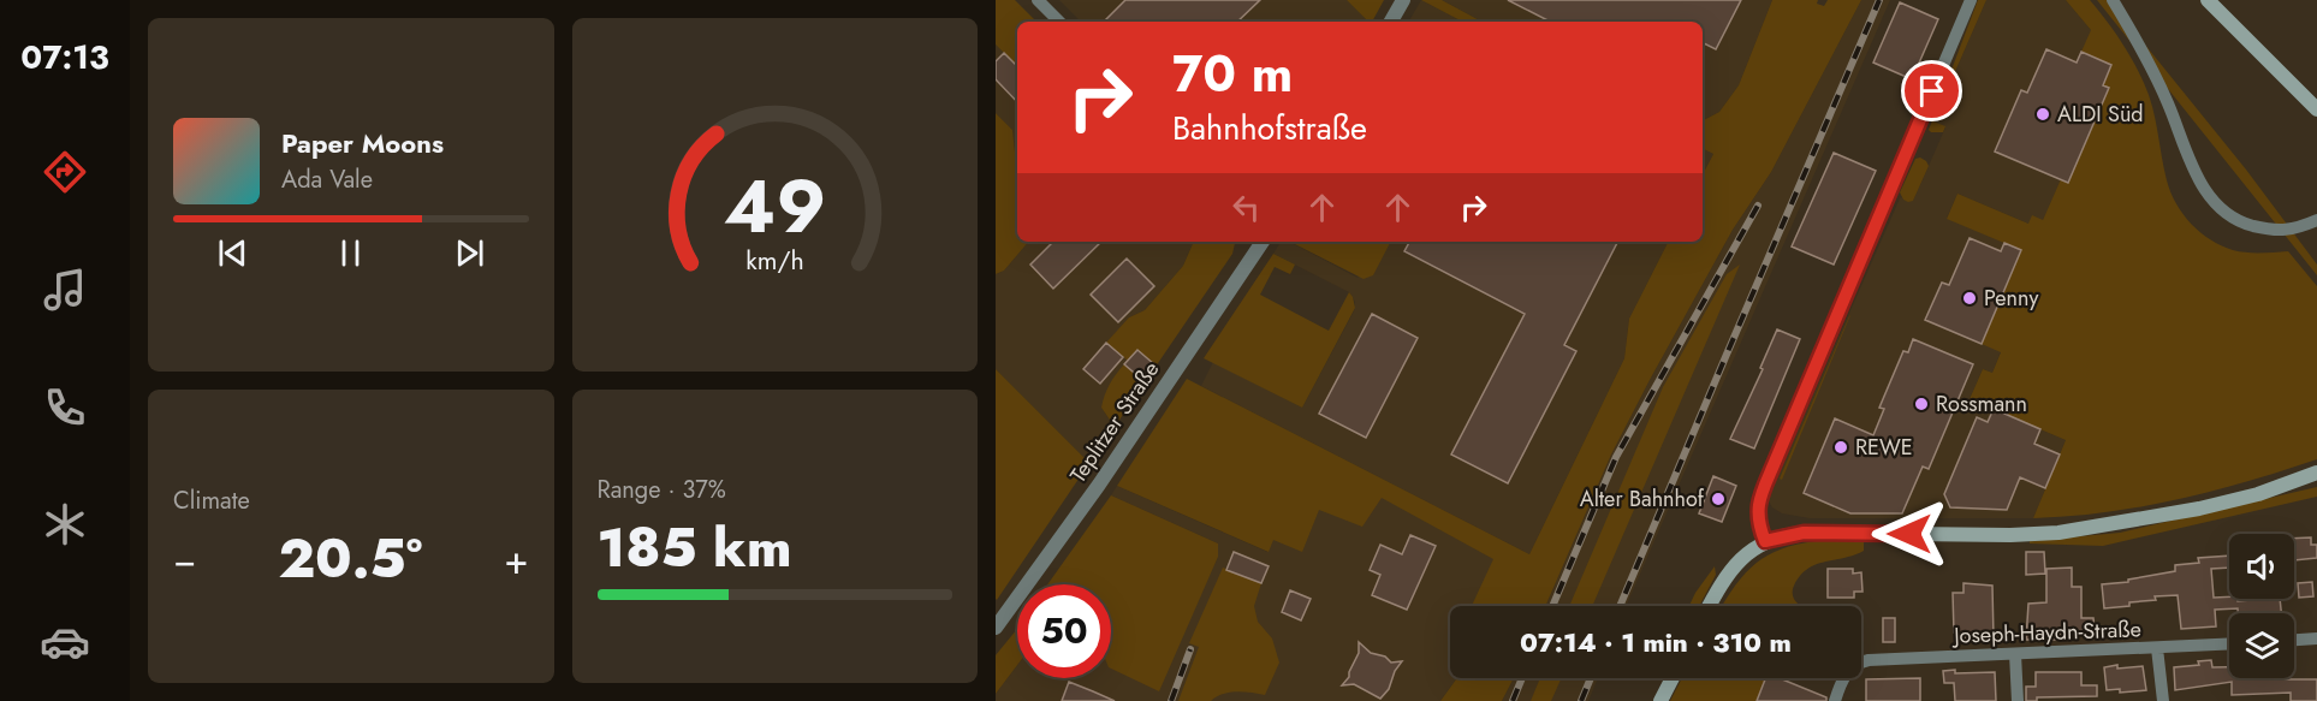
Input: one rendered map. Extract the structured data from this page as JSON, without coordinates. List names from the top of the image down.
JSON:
{
  "streets": {
    "street": ["Teplitzer Straße", "Joseph-Haydn-Straße"]
  },
  "places": [
    "ALDI Süd",
    "Penny",
    "Rossmann",
    "REWE",
    "Alter Bahnhof"
  ],
  "page": {
    "tabs": "07:13",
    "turn": ["70 m", "Bahnhofstraße"],
    "song": ["Paper Moons", "Ada Vale"],
    "tile": [
      "Climate",
      ["Range · 37%", "185 km"]
    ],
    "heat": ["−", "20.5°", "+"],
    "limit": "50",
    "trip": "07:14 · 1 min · 310 m",
    "gauge": ["49", "km/h"]
  }
}
